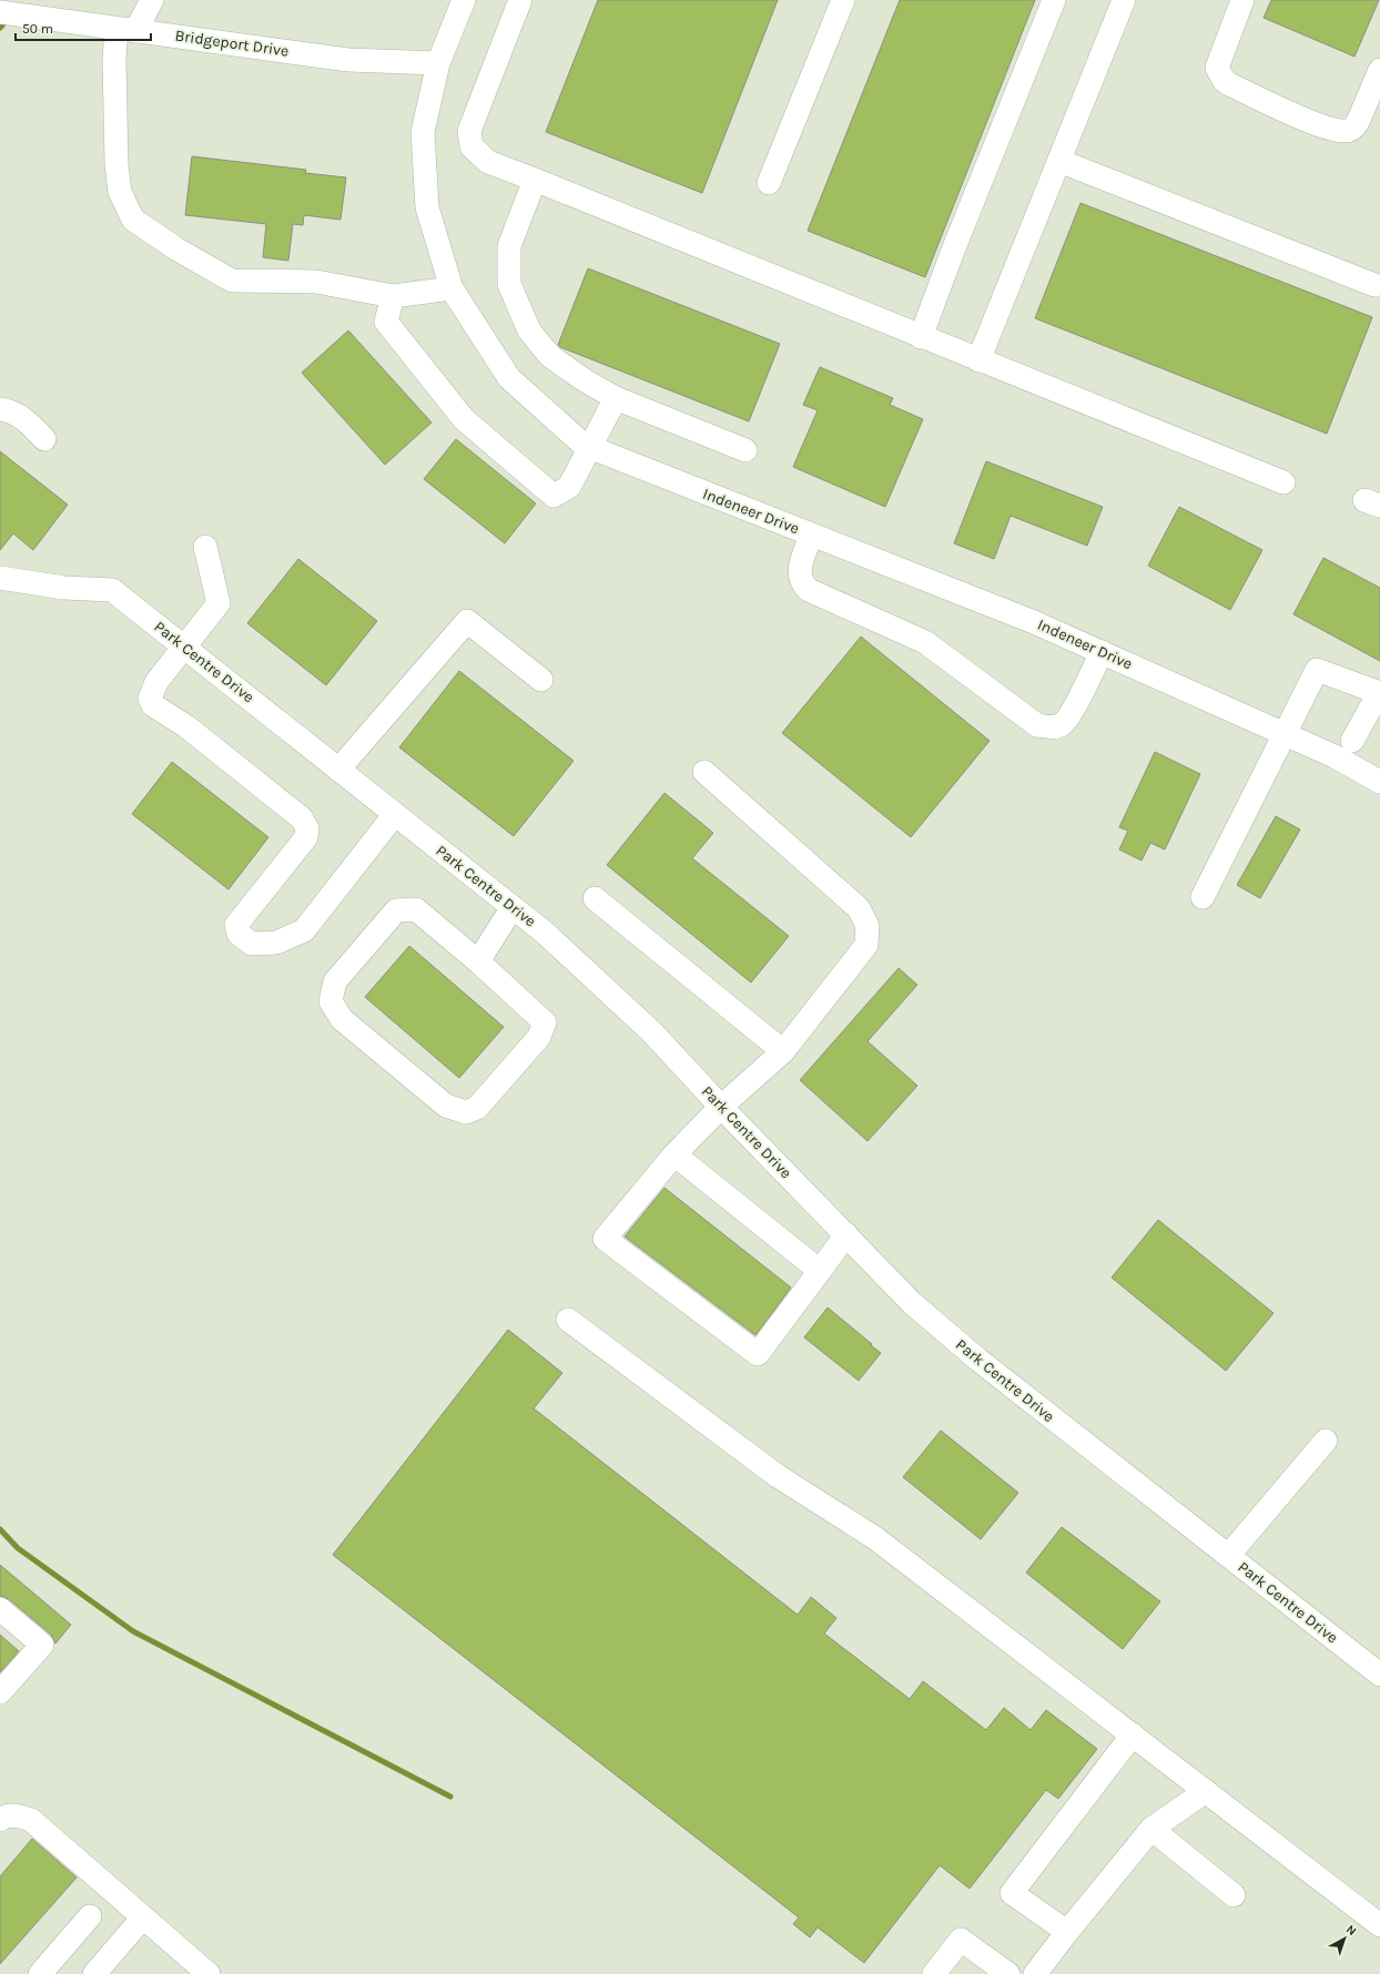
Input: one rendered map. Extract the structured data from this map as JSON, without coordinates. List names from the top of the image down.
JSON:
{
  "streets": {
    "street": ["Bridgeport Drive", "Indeneer Drive", "Park Centre Drive"]
  },
  "crossings": [
    ["Bridgeport Drive", "Indeneer Drive"]
  ],
  "scale_bar": "50 m",
  "north": "top right"
}
